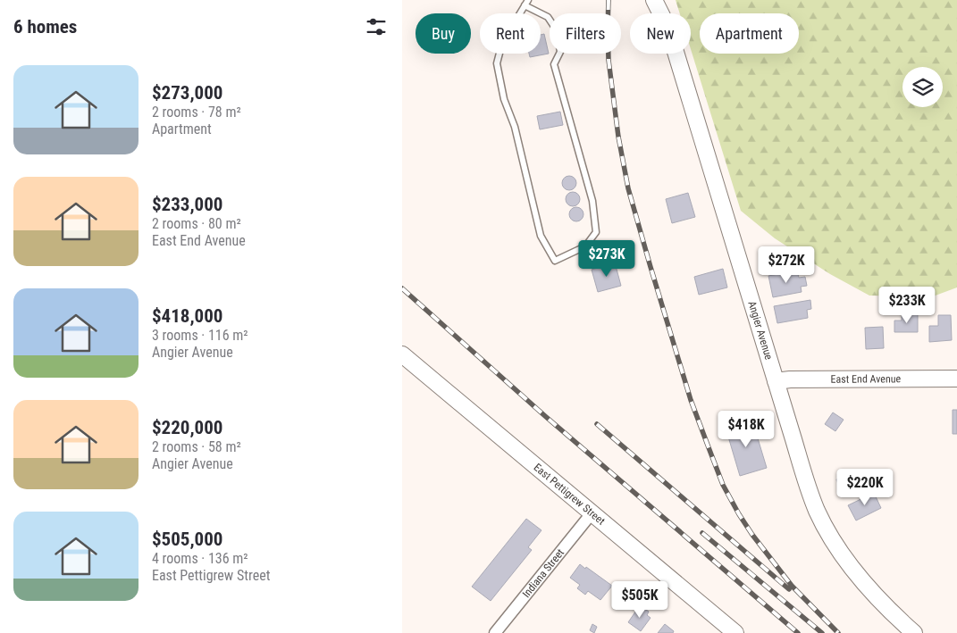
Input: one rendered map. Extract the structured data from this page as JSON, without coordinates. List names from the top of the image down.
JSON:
{
  "streets": {
    "main road": ["Angier Avenue", "East End Avenue", "East Pettigrew Street"],
    "street": ["Indiana Street"]
  },
  "crossings": [
    ["Angier Avenue", "East End Avenue"],
    ["East Pettigrew Street", "Indiana Street"]
  ],
  "page": {
    "heading": "6 homes",
    "chip": [
      "Buy",
      "Rent",
      "Filters",
      "New",
      "Apartment"
    ],
    "list": [
      {
        "name": "$273,000",
        "note": "2 rooms · 78 m² · Apartment"
      },
      {
        "name": "$233,000",
        "note": "2 rooms · 80 m² · East End Avenue"
      },
      {
        "name": "$418,000",
        "note": "3 rooms · 116 m² · Angier Avenue"
      },
      {
        "name": "$220,000",
        "note": "2 rooms · 58 m² · Angier Avenue"
      },
      {
        "name": "$505,000",
        "note": "4 rooms · 136 m² · East Pettigrew Street"
      }
    ],
    "price": [
      "$273K",
      "$272K",
      "$233K",
      "$418K",
      "$220K",
      "$505K"
    ]
  }
}
